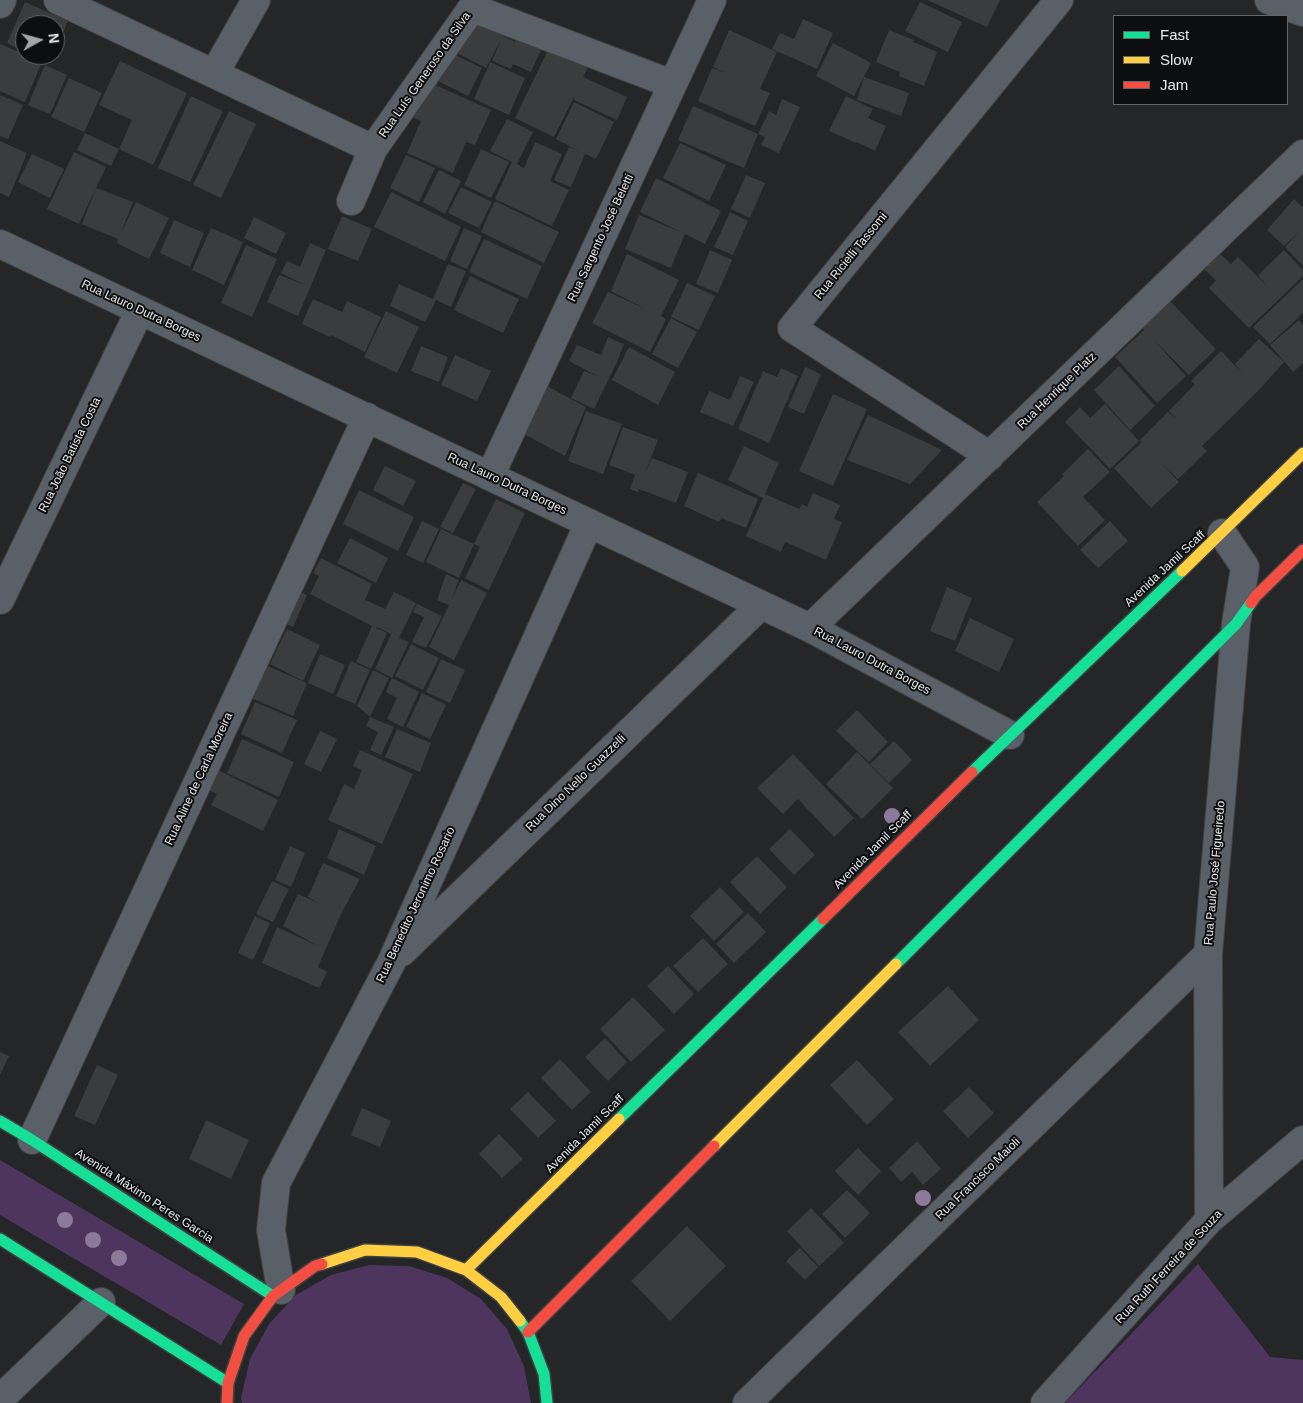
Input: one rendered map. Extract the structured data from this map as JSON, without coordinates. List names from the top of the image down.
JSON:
{
  "streets": {
    "main road": ["Avenida Jamil Scaff", "Avenida Máximo Peres Garcia"],
    "street": [
      "Rua Luís Generoso da Silva",
      "Rua Sargento José Beletti",
      "Rua Ricielli Tassomi",
      "Rua Lauro Dutra Borges",
      "Rua Henrique Platz",
      "Rua João Batista Costa",
      "Rua Aline de Carla Moreira",
      "Rua Dino Nello Guazzelli",
      "Rua Paulo José Figueiredo",
      "Rua Benedito Jeronimo Rosario",
      "Rua Francisco Maioli",
      "Rua Ruth Ferreira de Souza"
    ]
  },
  "crossings": [
    ["Rua Luís Generoso da Silva", "Rua Sargento José Beletti"],
    ["Rua Sargento José Beletti", "Rua Lauro Dutra Borges"],
    ["Rua Ricielli Tassomi", "Rua Henrique Platz"],
    ["Rua Lauro Dutra Borges", "Rua Henrique Platz"],
    ["Rua Lauro Dutra Borges", "Rua João Batista Costa"],
    ["Rua Lauro Dutra Borges", "Avenida Jamil Scaff"],
    ["Rua Lauro Dutra Borges", "Rua Aline de Carla Moreira"],
    ["Rua Lauro Dutra Borges", "Rua Dino Nello Guazzelli"],
    ["Rua Lauro Dutra Borges", "Rua Benedito Jeronimo Rosario"],
    ["Avenida Jamil Scaff", "Rua Paulo José Figueiredo"],
    ["Rua Aline de Carla Moreira", "Avenida Máximo Peres Garcia"],
    ["Rua Dino Nello Guazzelli", "Rua Benedito Jeronimo Rosario"],
    ["Rua Paulo José Figueiredo", "Rua Francisco Maioli"],
    ["Rua Paulo José Figueiredo", "Rua Ruth Ferreira de Souza"],
    ["Rua Benedito Jeronimo Rosario", "Avenida Máximo Peres Garcia"]
  ],
  "legend": ["Fast", "Slow", "Jam"],
  "north": "right"
}
